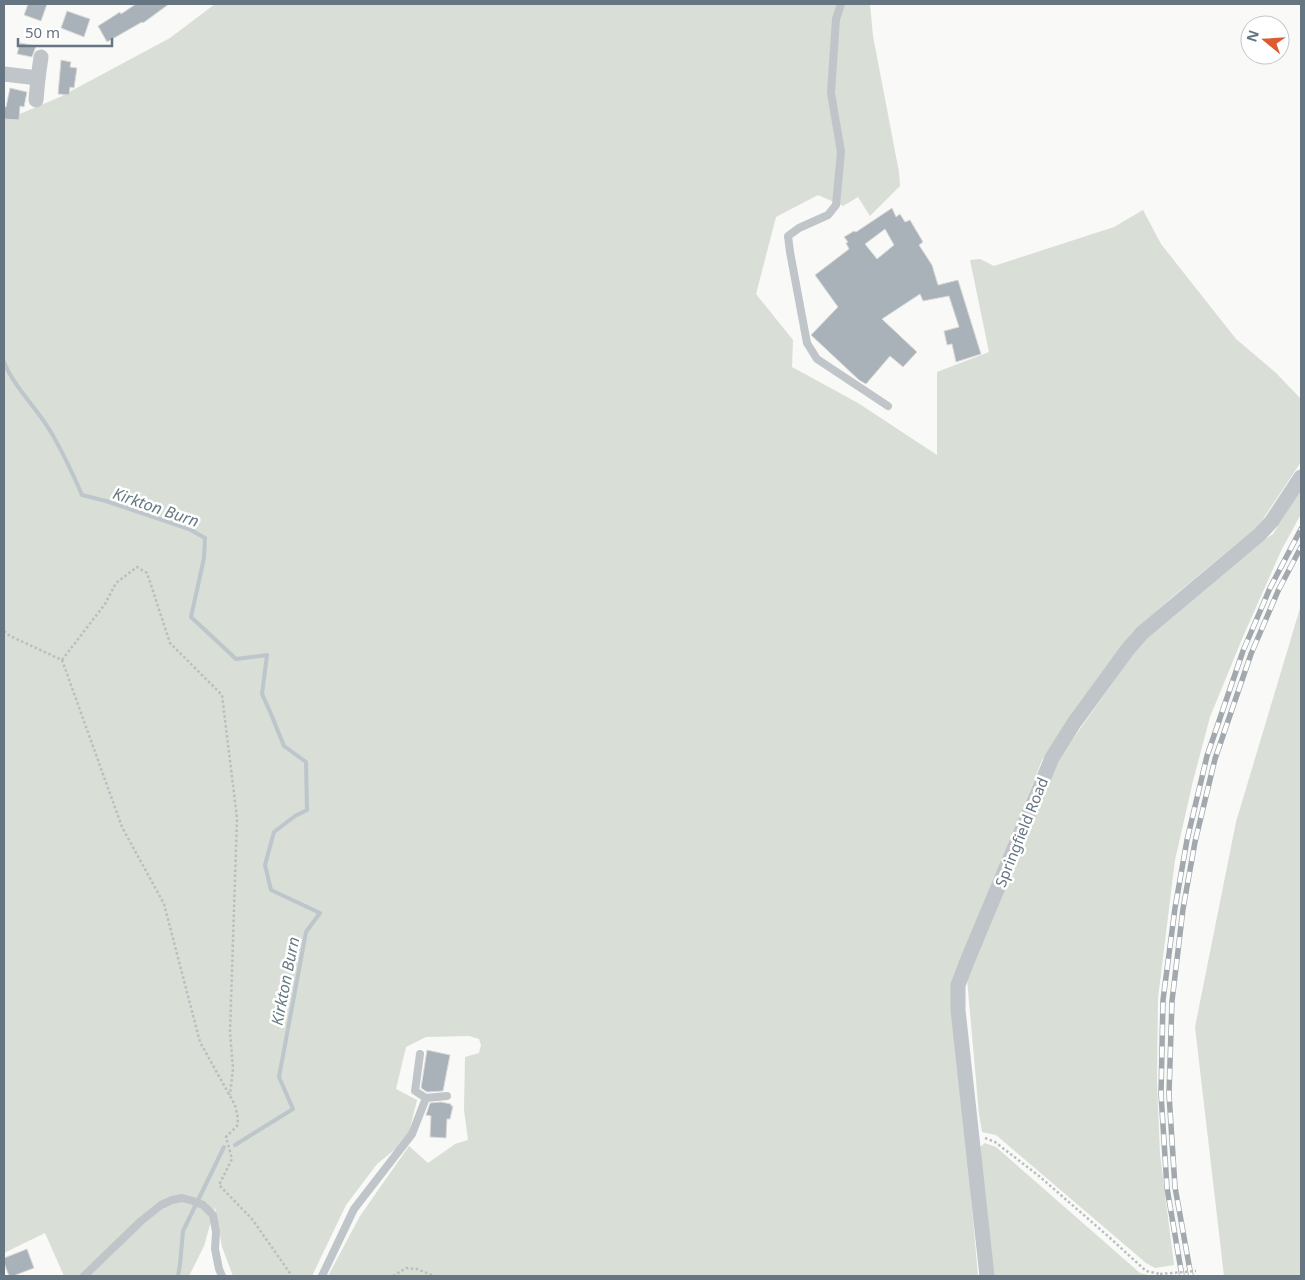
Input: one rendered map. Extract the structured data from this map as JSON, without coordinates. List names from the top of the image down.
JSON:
{
  "streets": {
    "street": ["Springfield Road"]
  },
  "water": ["Kirkton Burn"],
  "scale_bar": "50 m",
  "north": "left"
}
